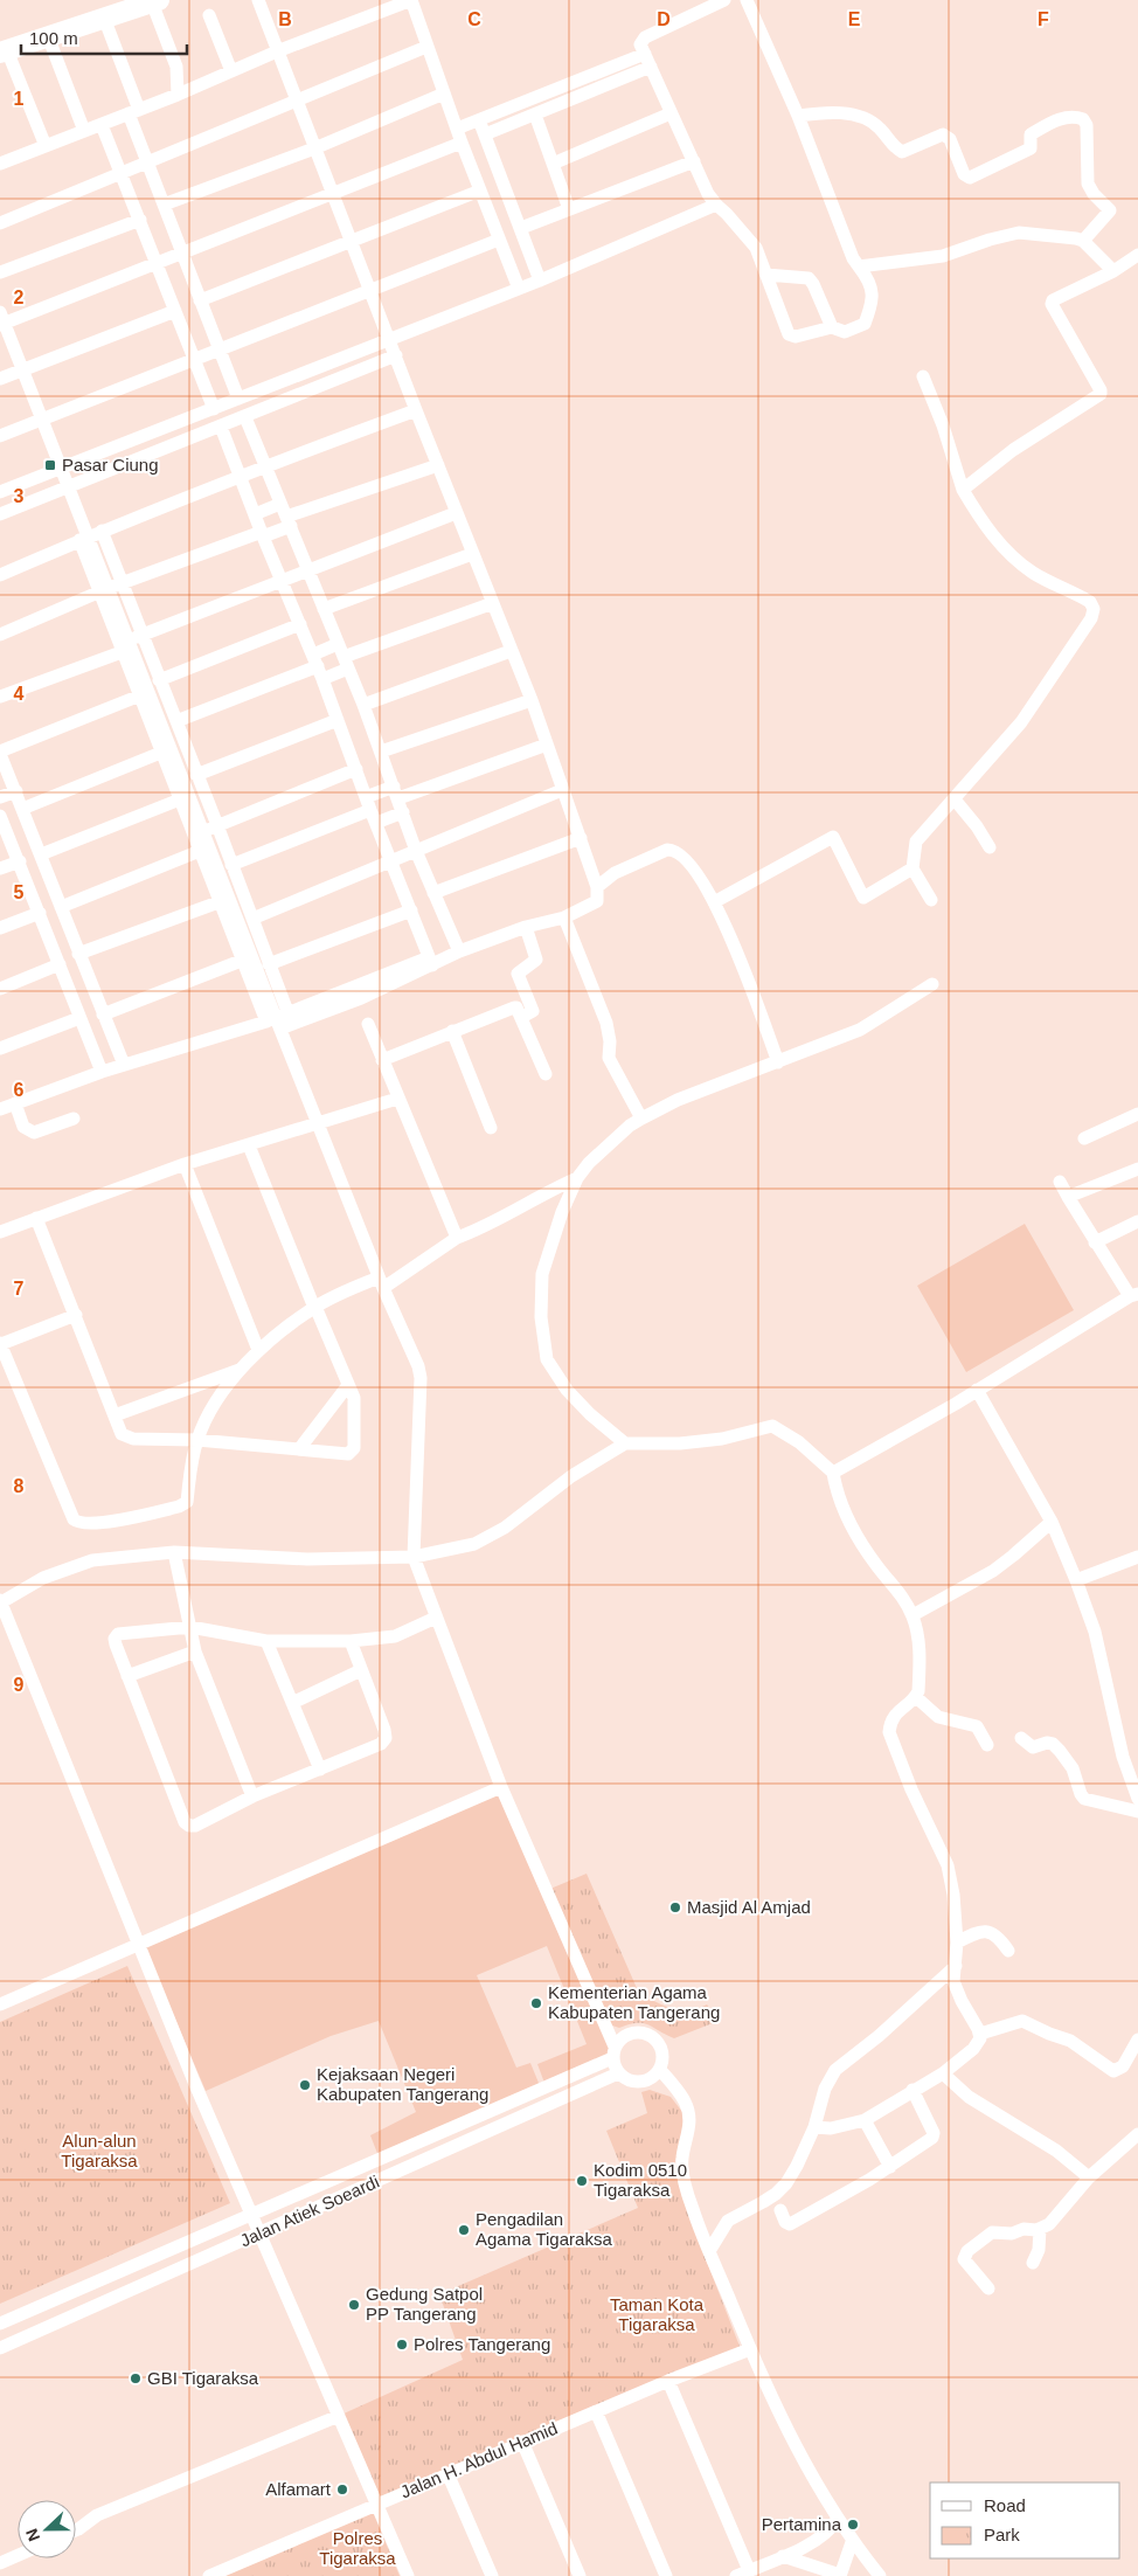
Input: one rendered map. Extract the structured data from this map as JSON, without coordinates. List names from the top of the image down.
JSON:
{
  "streets": {
    "street": ["Jalan Atiek Soeardi", "Jalan H. Abdul Hamid"]
  },
  "parks": ["Alun-alun Tigaraksa", "Taman Kota Tigaraksa", "Polres Tigaraksa"],
  "places": {
    "transit": ["Pasar Ciung"],
    "other": [
      "Masjid Al Amjad",
      "Kementerian Agama Kabupaten Tangerang",
      "Kejaksaan Negeri Kabupaten Tangerang",
      "Kodim 0510 Tigaraksa",
      "Pengadilan Agama Tigaraksa",
      "Gedung Satpol PP Tangerang",
      "Polres Tangerang",
      "GBI Tigaraksa",
      "Alfamart",
      "Pertamina"
    ]
  },
  "legend": ["Road", "Park"],
  "scale_bar": "100 m",
  "north": "left",
  "grid": {
    "columns": [
      "B",
      "C",
      "D",
      "E",
      "F"
    ],
    "rows": [
      "1",
      "2",
      "3",
      "4",
      "5",
      "6",
      "7",
      "8",
      "9"
    ]
  }
}
